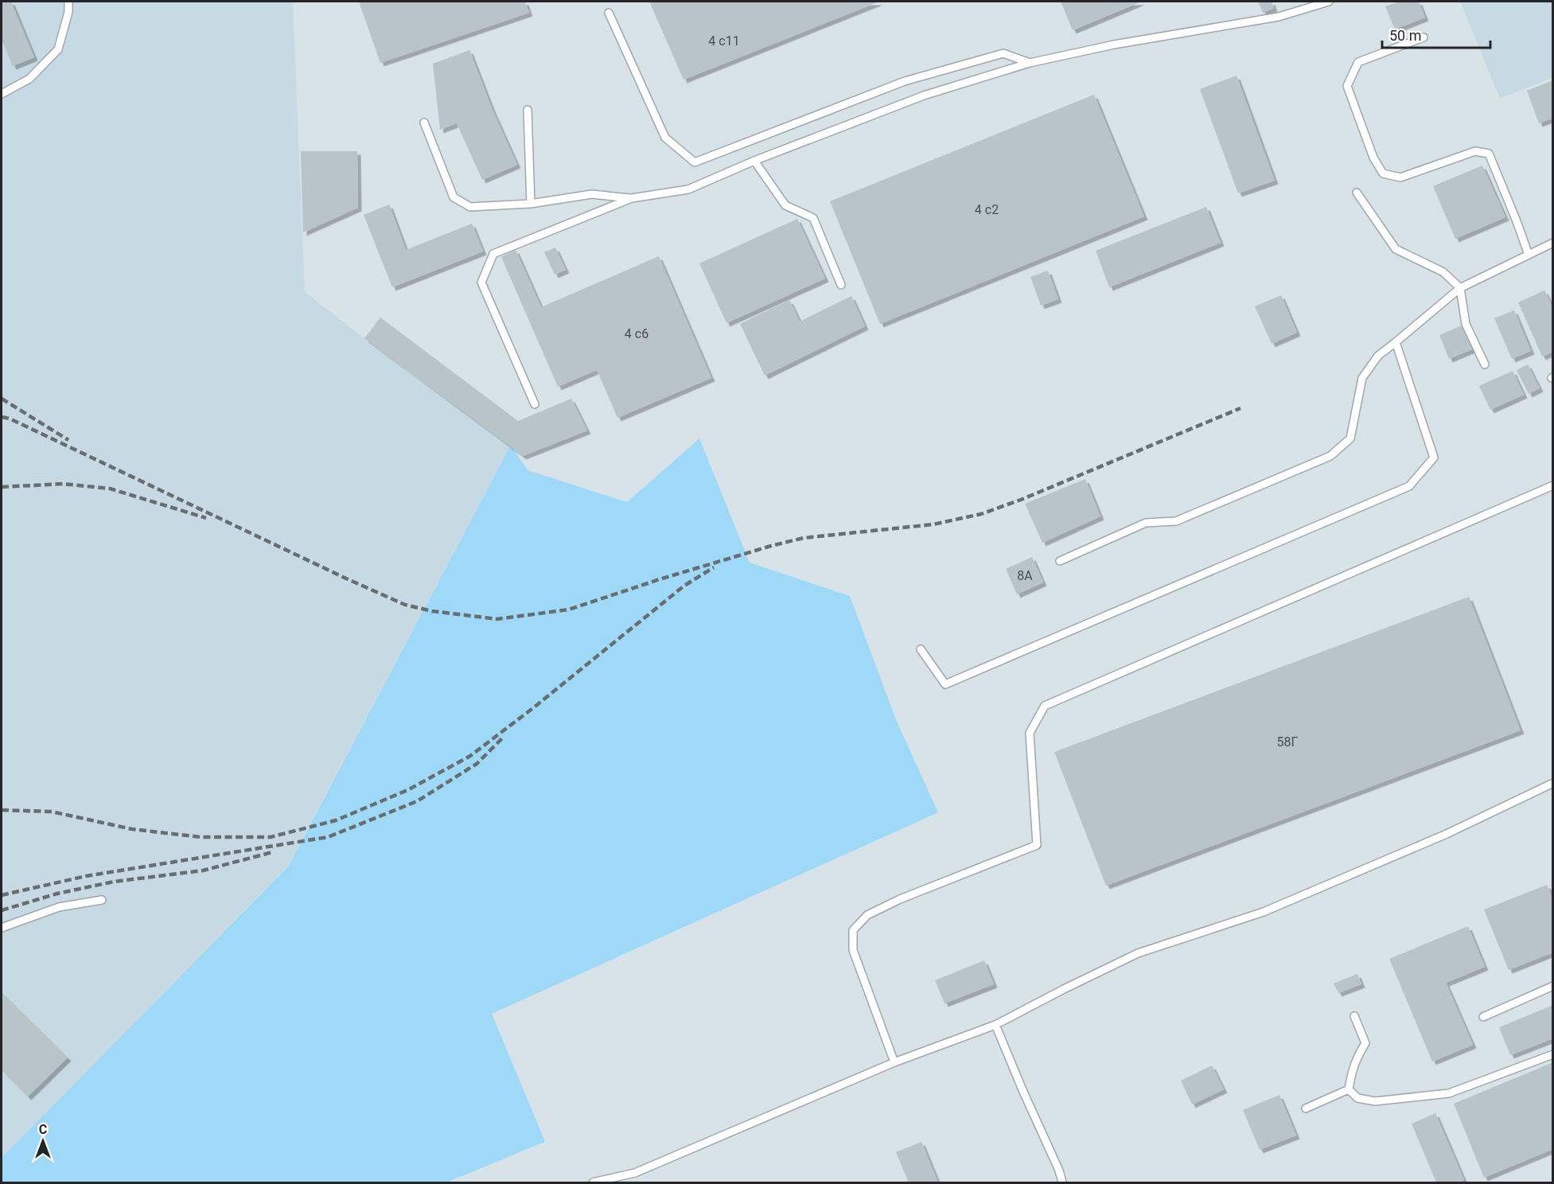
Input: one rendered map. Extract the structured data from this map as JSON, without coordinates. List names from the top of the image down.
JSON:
{
  "house_numbers": [
    "4 с11",
    "4 с2",
    "4 с6",
    "8А",
    "58Г"
  ],
  "scale_bar": "50 m",
  "north": "top"
}
